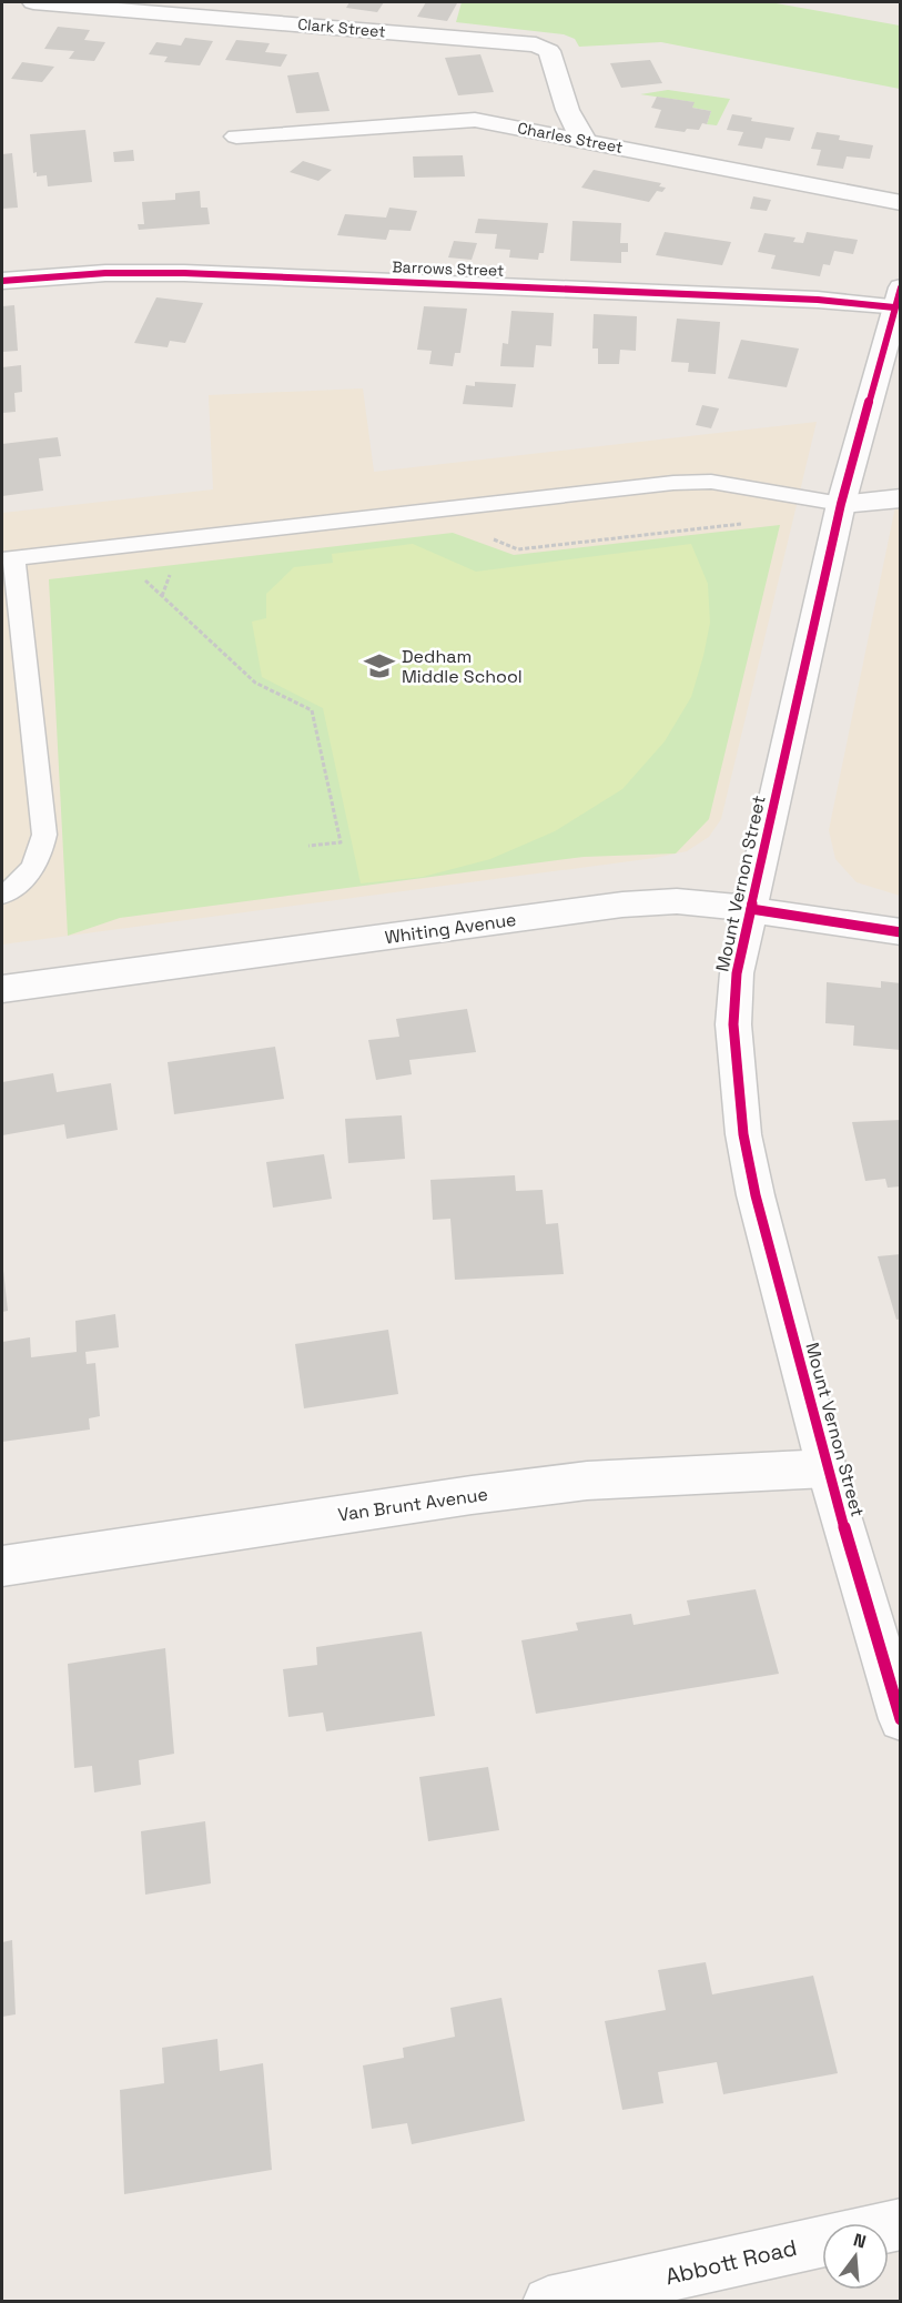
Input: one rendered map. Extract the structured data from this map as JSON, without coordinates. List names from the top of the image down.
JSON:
{
  "streets": {
    "street": [
      "Clark Street",
      "Charles Street",
      "Barrows Street",
      "Mount Vernon Street",
      "Whiting Avenue",
      "Van Brunt Avenue",
      "Abbott Road"
    ]
  },
  "crossings": [
    ["Clark Street", "Charles Street"],
    ["Barrows Street", "Mount Vernon Street"],
    ["Mount Vernon Street", "Whiting Avenue"],
    ["Mount Vernon Street", "Van Brunt Avenue"]
  ],
  "places": {
    "school or university": ["Dedham Middle School"]
  },
  "north": "top"
}
